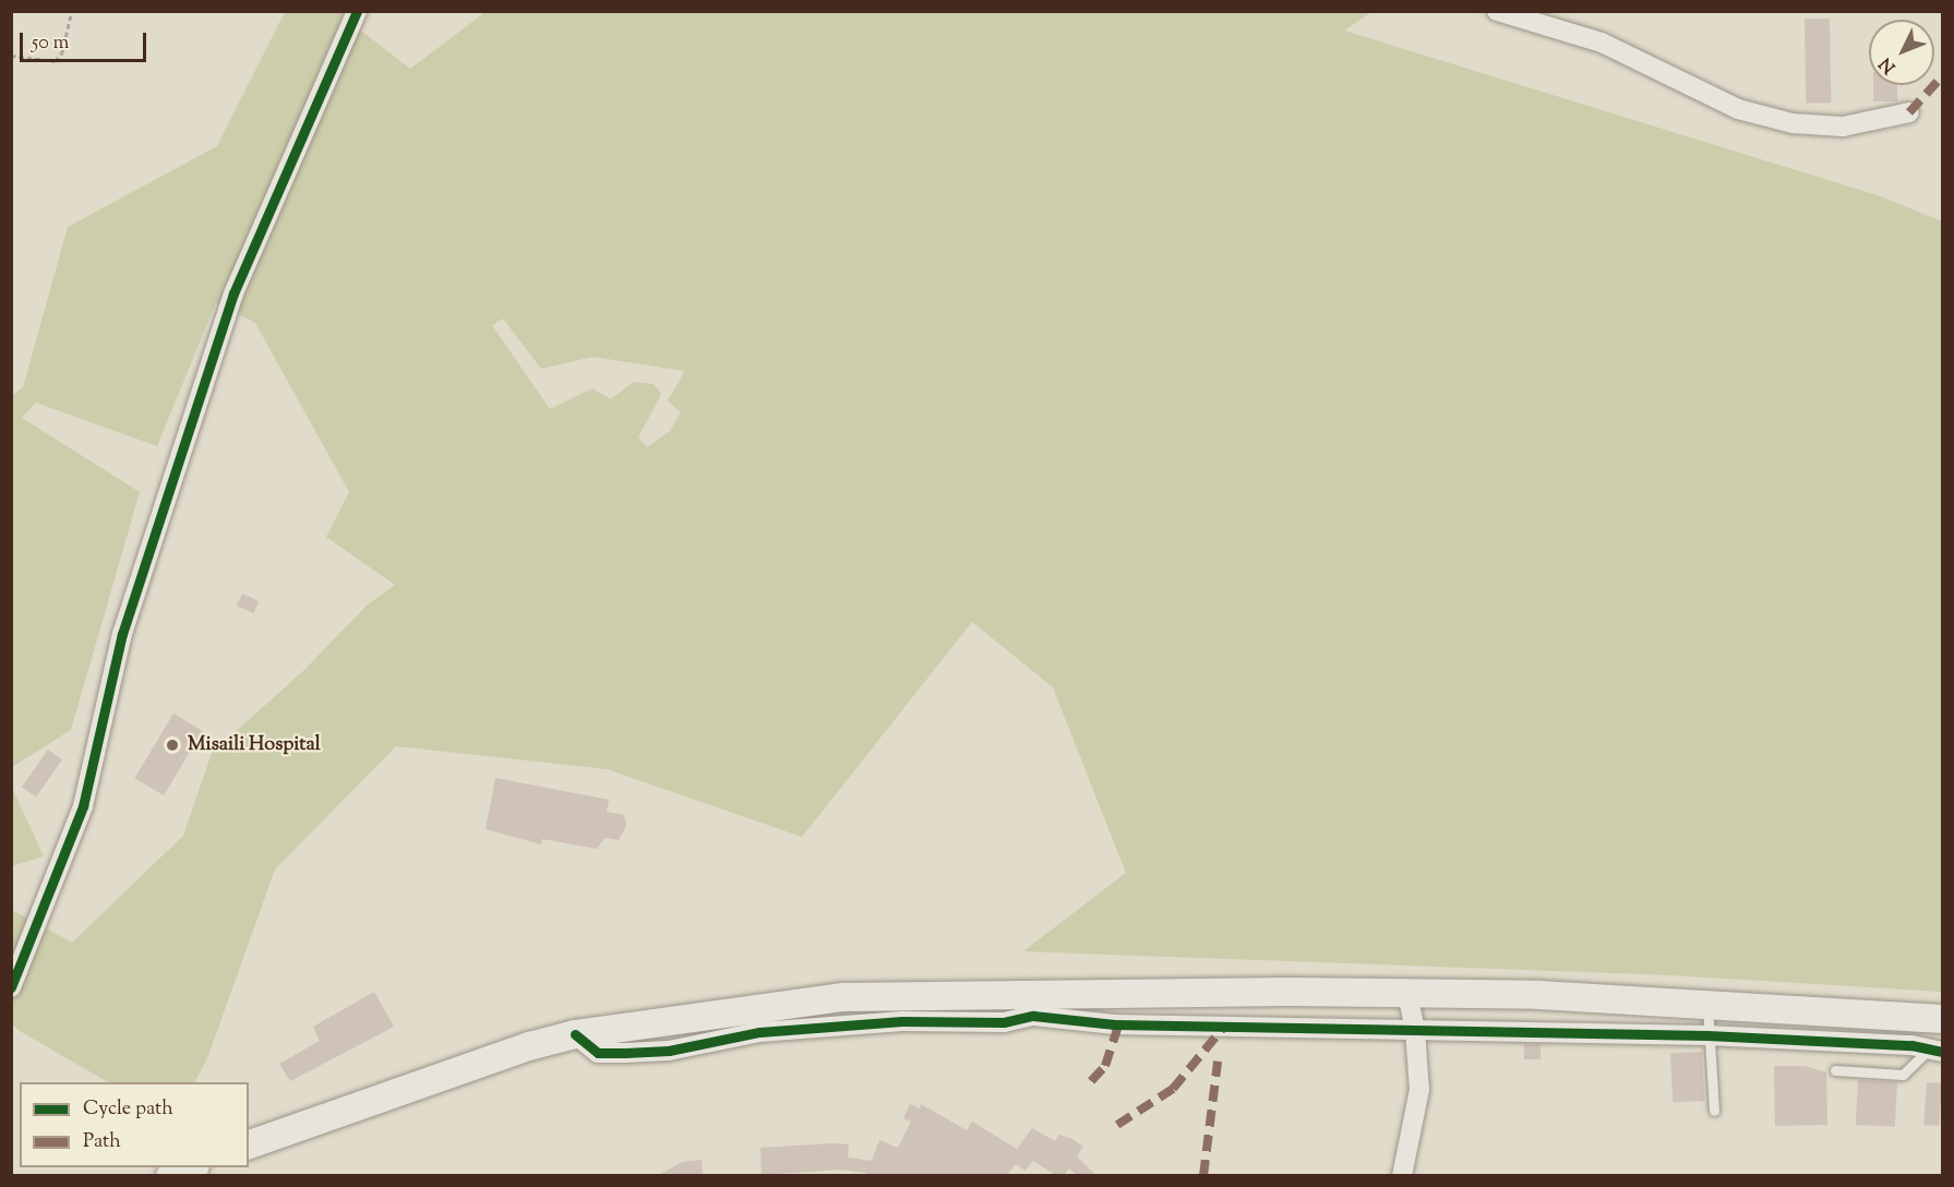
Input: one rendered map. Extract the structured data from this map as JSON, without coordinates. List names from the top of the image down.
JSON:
{
  "places": ["Misaili Hospital"],
  "legend": ["Cycle path", "Path"],
  "scale_bar": "50 m",
  "north": "bottom left"
}
